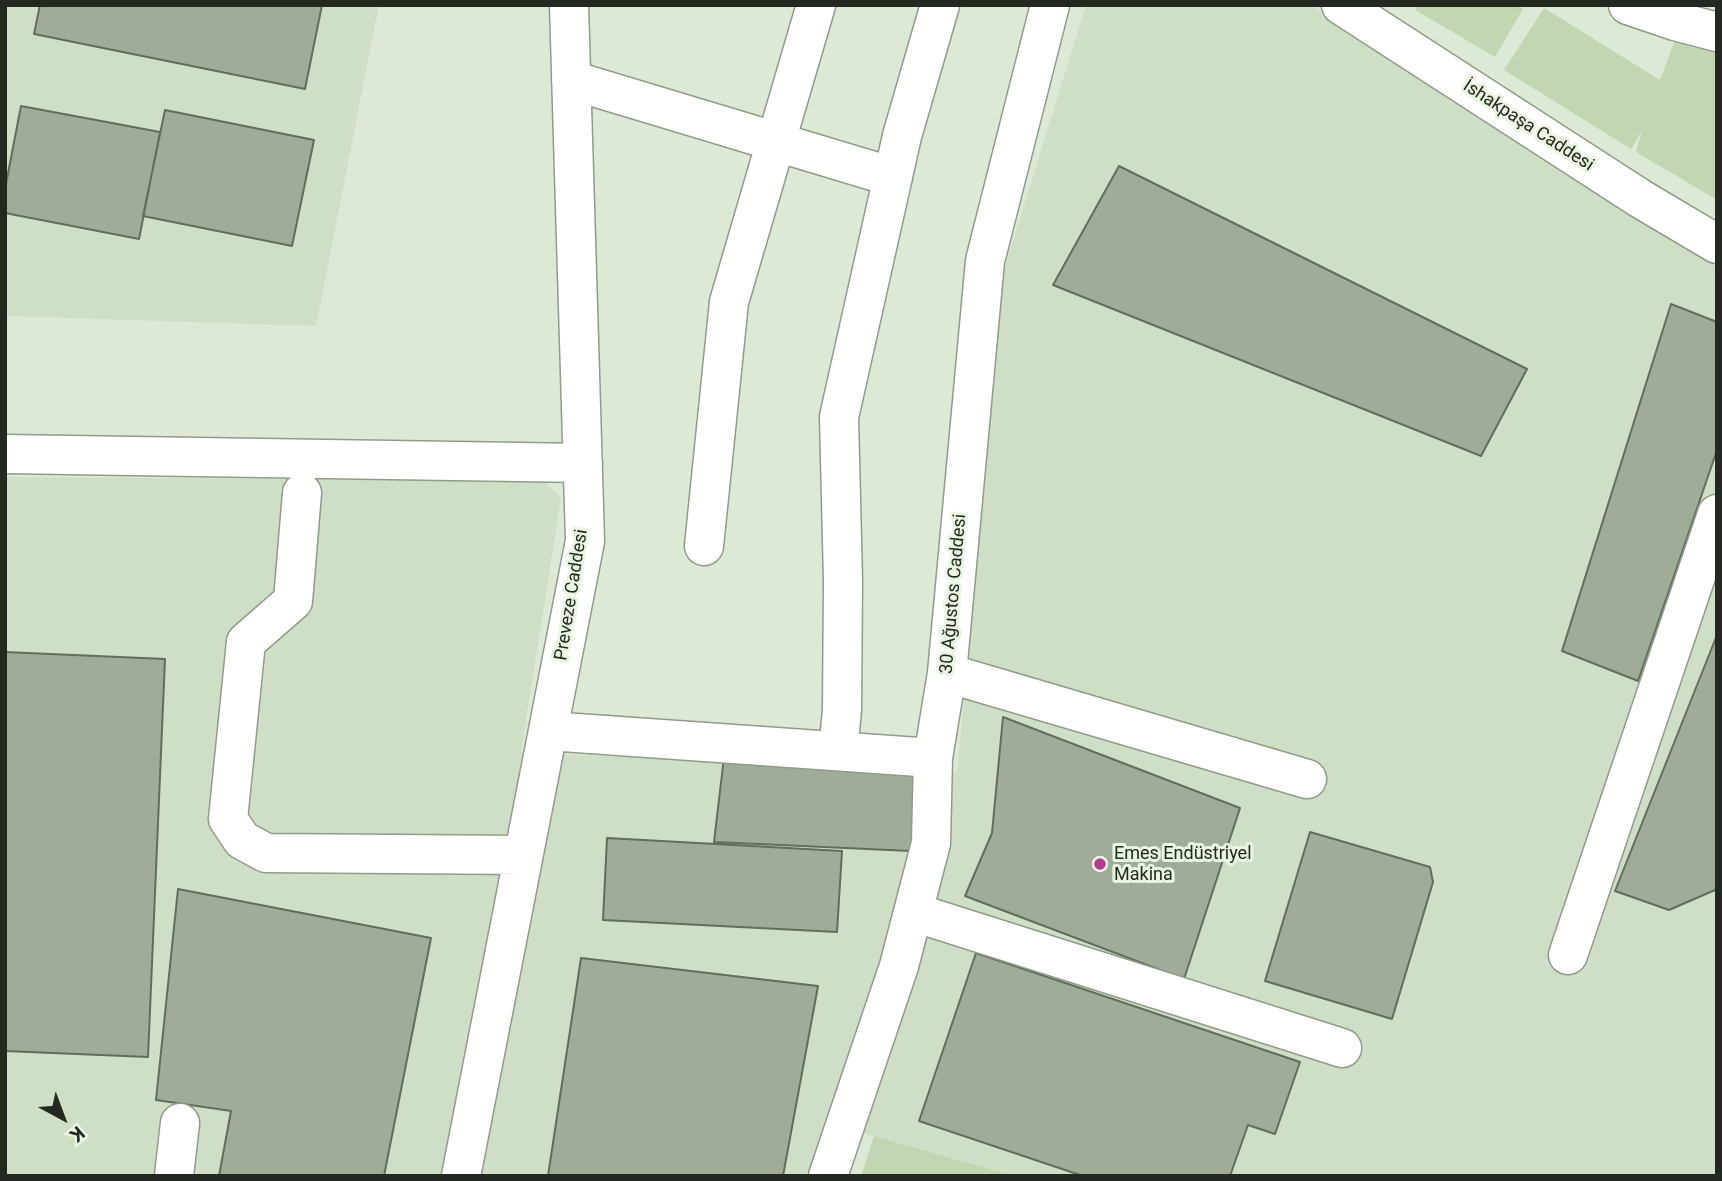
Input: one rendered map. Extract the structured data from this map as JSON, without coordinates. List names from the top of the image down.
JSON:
{
  "streets": {
    "street": ["İshakpaşa Caddesi", "30 Ağustos Caddesi", "Preveze Caddesi"]
  },
  "places": ["Emes Endüstriyel Makina"],
  "north": "bottom right"
}
